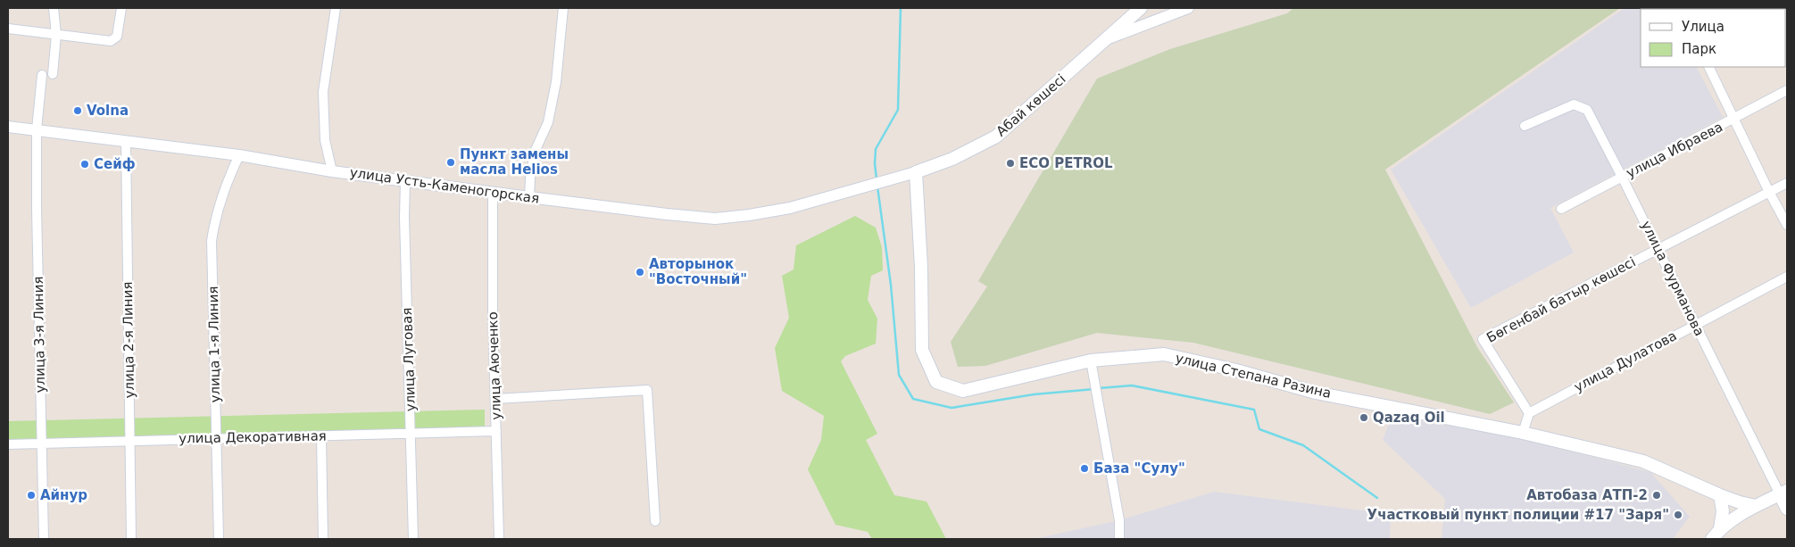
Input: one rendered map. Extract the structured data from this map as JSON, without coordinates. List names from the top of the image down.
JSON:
{
  "streets": {
    "main road": ["Абай көшесі", "улица Фурманова", "улица Степана Разина"],
    "street": [
      "улица Ибраева",
      "улица Усть-Каменогорская",
      "Бөгенбай батыр көшесі",
      "улица 3-я Линия",
      "улица 2-я Линия",
      "улица 1-я Линия",
      "улица Луговая",
      "улица Дулатова",
      "улица Аюченко",
      "улица Декоративная"
    ]
  },
  "crossings": [
    ["Абай көшесі", "улица Усть-Каменогорская"],
    ["Абай көшесі", "улица Степана Разина"],
    ["улица Ибраева", "улица Фурманова"],
    ["улица Усть-Каменогорская", "улица 3-я Линия"],
    ["улица Усть-Каменогорская", "улица 2-я Линия"],
    ["улица Усть-Каменогорская", "улица 1-я Линия"],
    ["улица Усть-Каменогорская", "улица Луговая"],
    ["улица Усть-Каменогорская", "улица Аюченко"],
    ["улица Фурманова", "Бөгенбай батыр көшесі"],
    ["улица Фурманова", "улица Дулатова"],
    ["Бөгенбай батыр көшесі", "улица Дулатова"],
    ["улица 3-я Линия", "улица Декоративная"],
    ["улица 2-я Линия", "улица Декоративная"],
    ["улица 1-я Линия", "улица Декоративная"],
    ["улица Луговая", "улица Декоративная"],
    ["улица Аюченко", "улица Декоративная"]
  ],
  "places": [
    "Volna",
    "Пункт замены масла Helios",
    "ECO PETROL",
    "Сейф",
    "Авторынок \"Восточный\"",
    "Qazaq Oil",
    "База \"Сулу\"",
    "Айнур",
    "Автобаза АТП-2",
    "Участковый пункт полиции #17 \"Заря\""
  ],
  "legend": ["Улица", "Парк"]
}
